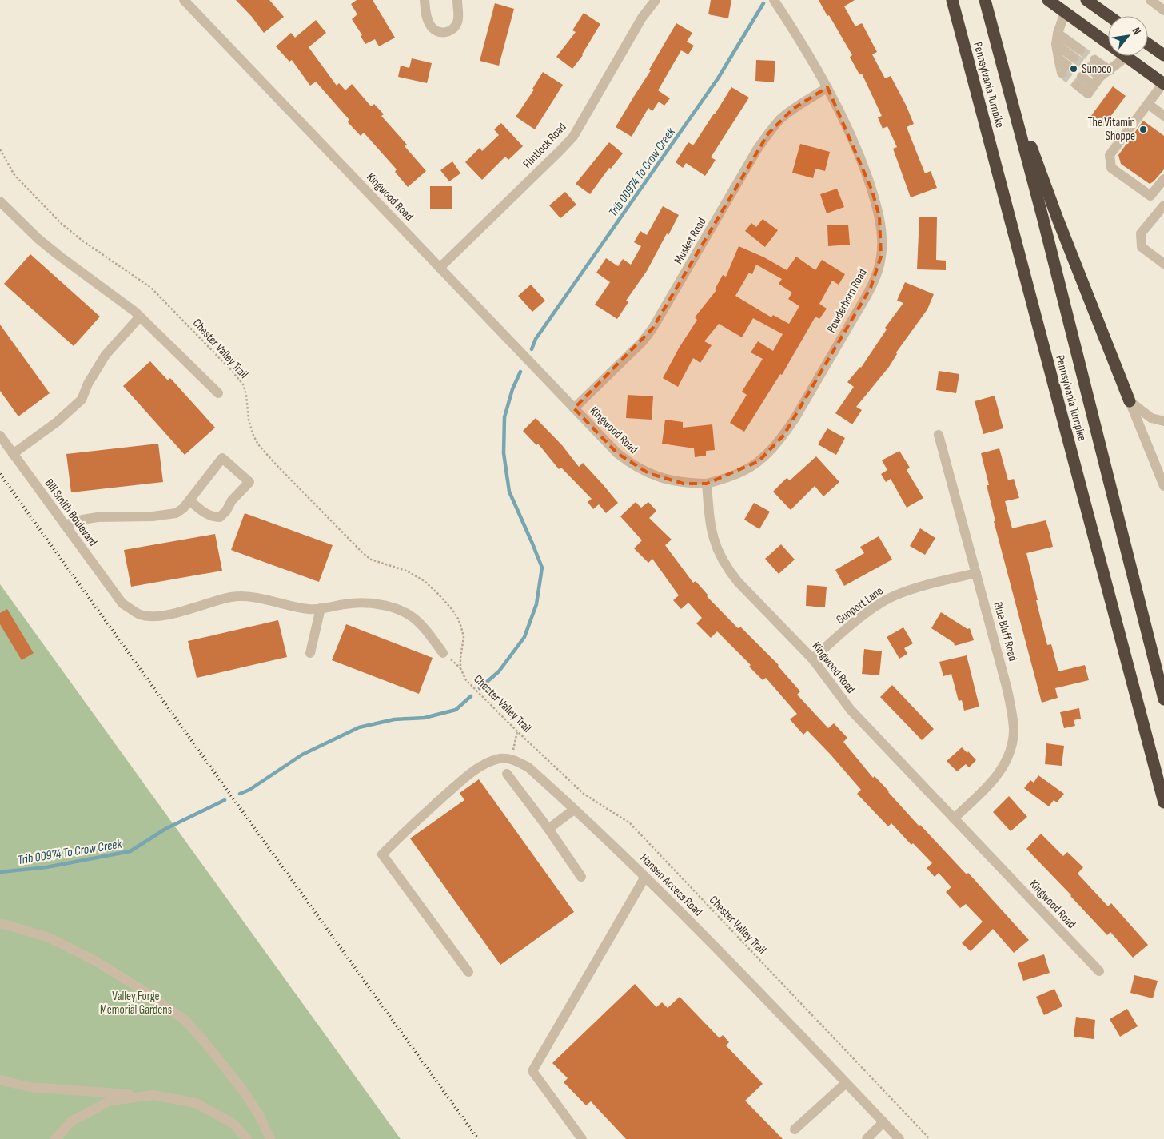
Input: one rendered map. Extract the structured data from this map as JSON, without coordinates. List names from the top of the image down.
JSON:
{
  "streets": {
    "highway": ["Pennsylvania Turnpike"],
    "street": [
      "Flintlock Road",
      "Kingwood Road",
      "Musket Road",
      "Powderhorn Road",
      "Bill Smith Boulevard",
      "Gunport Lane",
      "Blue Bluff Road",
      "Hansen Access Road"
    ],
    "path": ["Chester Valley Trail"]
  },
  "crossings": [
    ["Flintlock Road", "Kingwood Road"],
    ["Kingwood Road", "Musket Road"],
    ["Kingwood Road", "Powderhorn Road"],
    ["Kingwood Road", "Gunport Lane"],
    ["Kingwood Road", "Blue Bluff Road"],
    ["Musket Road", "Powderhorn Road"],
    ["Gunport Lane", "Blue Bluff Road"]
  ],
  "water": ["Trib 00974 To Crow Creek"],
  "parks": ["Valley Forge Memorial Gardens"],
  "places": ["Sunoco", "The Vitamin Shoppe"],
  "north": "top right"
}
